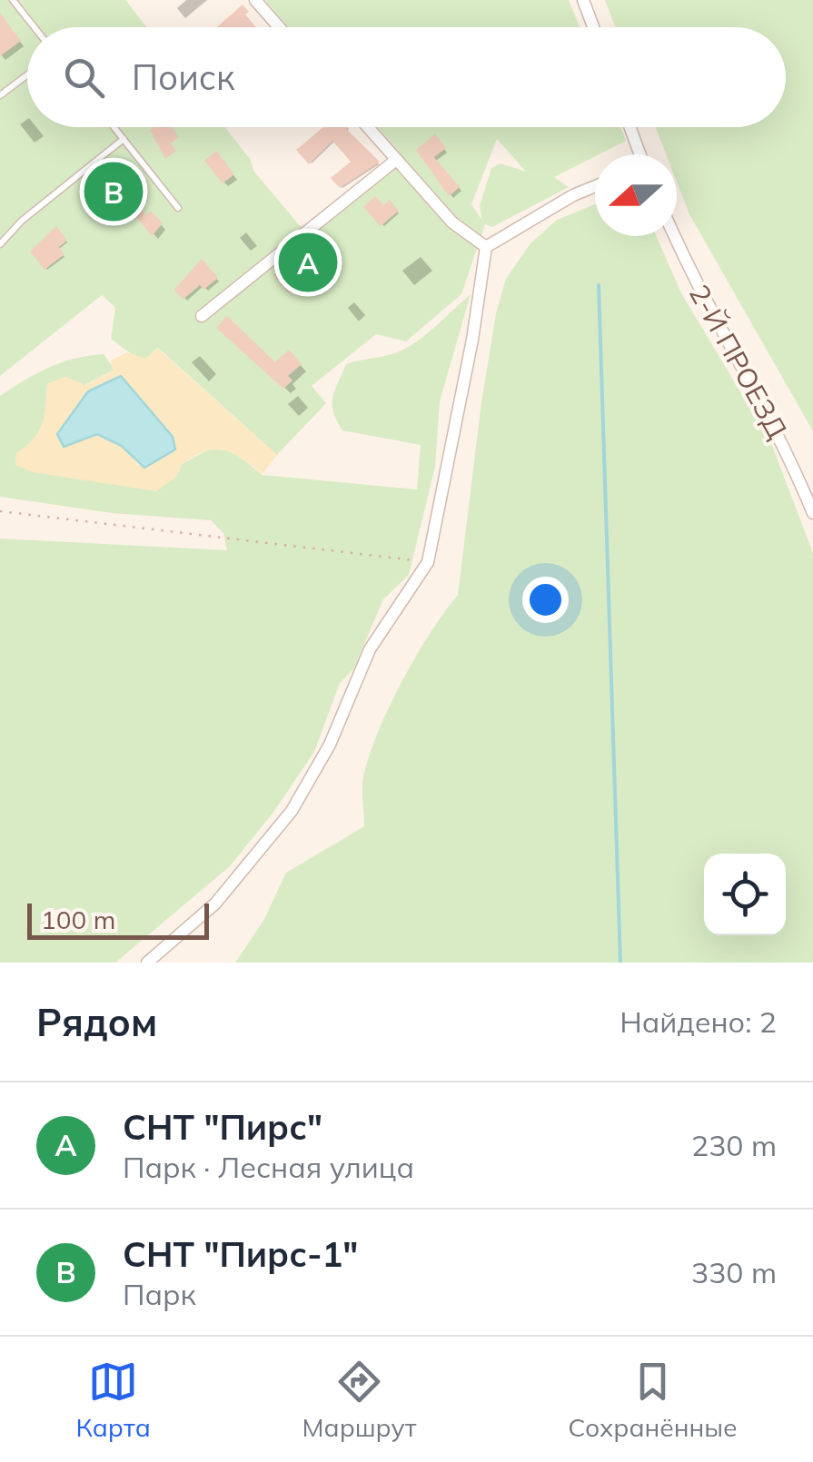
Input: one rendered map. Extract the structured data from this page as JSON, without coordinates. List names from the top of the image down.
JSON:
{
  "streets": {
    "street": ["2-Й ПРОЕЗД"]
  },
  "scale_bar": "100 m",
  "north": "left",
  "page": {
    "search": "Поиск",
    "pins": ["B", "A"],
    "scale": "100 m",
    "heading": ["Рядом", "Найдено: 2"],
    "list": [
      {
        "mark": "A",
        "name": "СНТ \"Пирс\"",
        "note": "Парк · Лесная улица",
        "value": "230 m"
      },
      {
        "mark": "B",
        "name": "СНТ \"Пирс-1\"",
        "note": "Парк",
        "value": "330 m"
      }
    ],
    "nav": ["Карта", "Маршрут", "Сохранённые"]
  }
}
